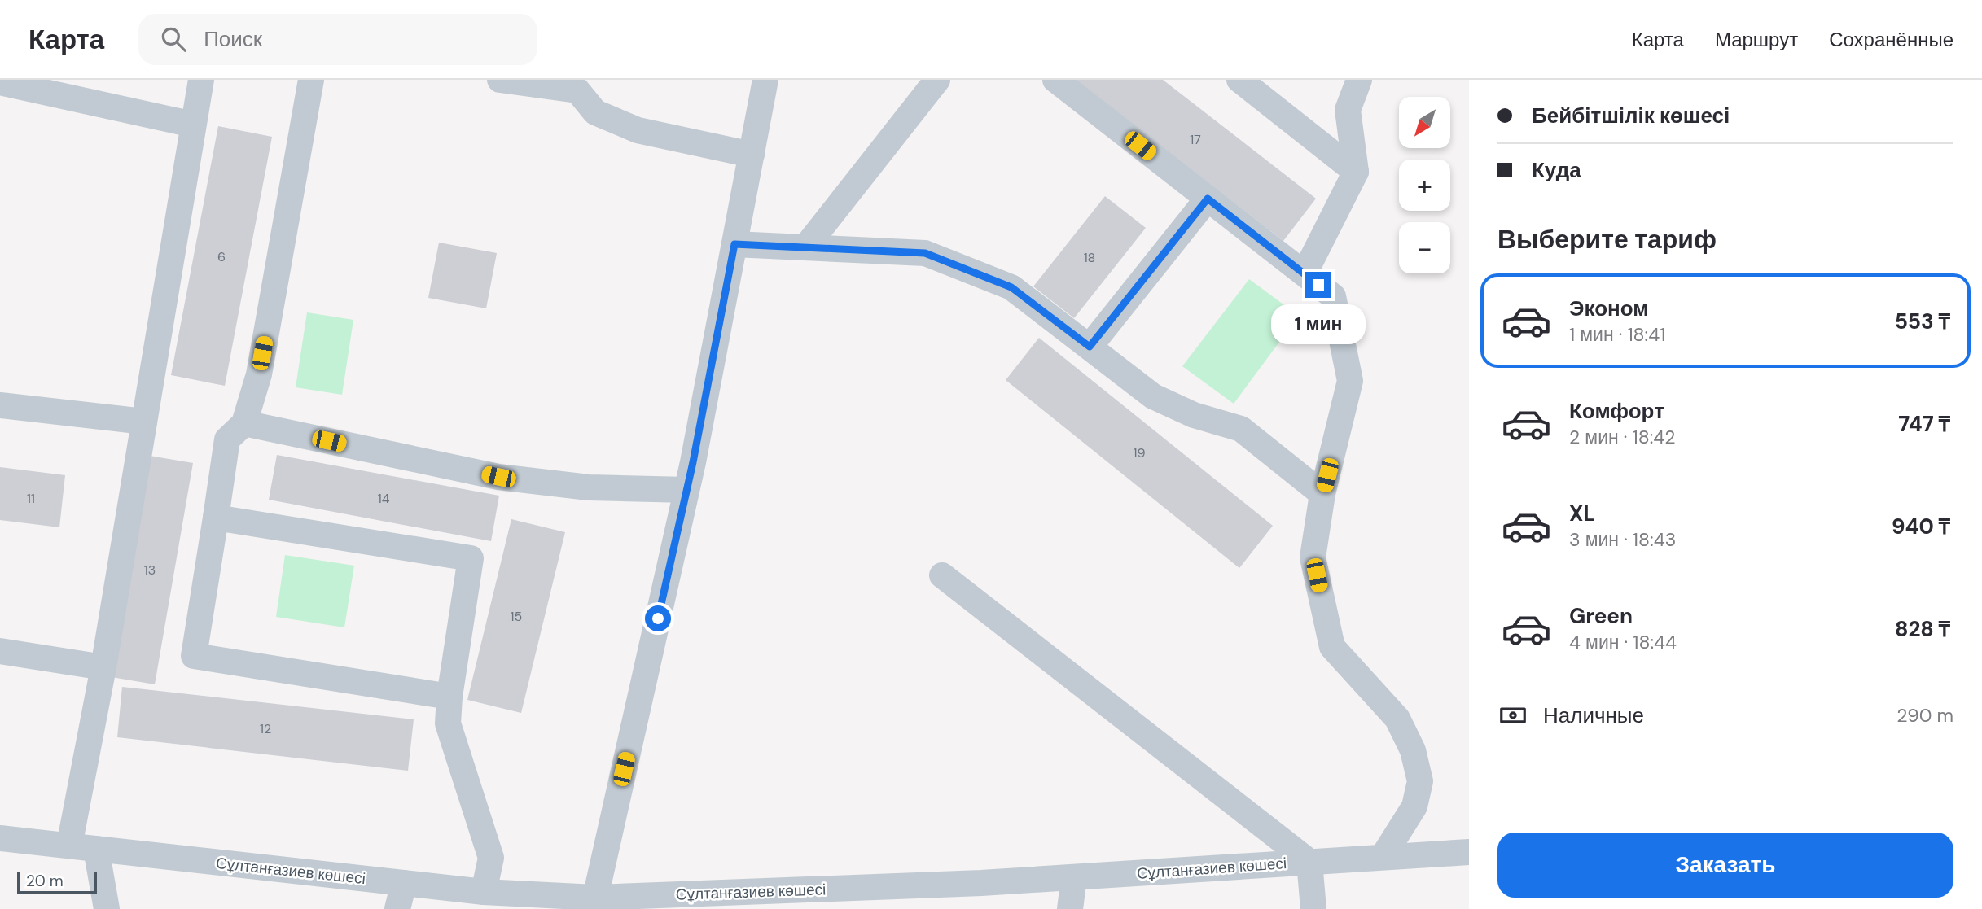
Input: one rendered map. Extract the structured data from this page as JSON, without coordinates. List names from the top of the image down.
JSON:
{
  "streets": {
    "street": ["Сұлтанғазиев көшесі"]
  },
  "house_numbers": [
    "17",
    "6",
    "18",
    "19",
    "11",
    "14",
    "13",
    "15",
    "12"
  ],
  "scale_bar": "20 m",
  "north": "bottom left",
  "page": {
    "header": "Карта",
    "search": "Поиск",
    "nav": ["Карта", "Маршрут", "Сохранённые"],
    "banner": ["Бейбітшілік көшесі", "Куда"],
    "map_buttons": ["+", "−"],
    "heading": "Выберите тариф",
    "list": [
      {
        "name": "Эконом",
        "note": "1 мин · 18:41",
        "value": "553 ₸"
      },
      {
        "name": "Комфорт",
        "note": "2 мин · 18:42",
        "value": "747 ₸"
      },
      {
        "name": "XL",
        "note": "3 мин · 18:43",
        "value": "940 ₸"
      },
      {
        "name": "Green",
        "note": "4 мин · 18:44",
        "value": "828 ₸"
      }
    ],
    "bubble": "1 мин",
    "pay": ["Наличные", "290 m"],
    "buttons": "Заказать",
    "scale": "20 m"
  }
}
